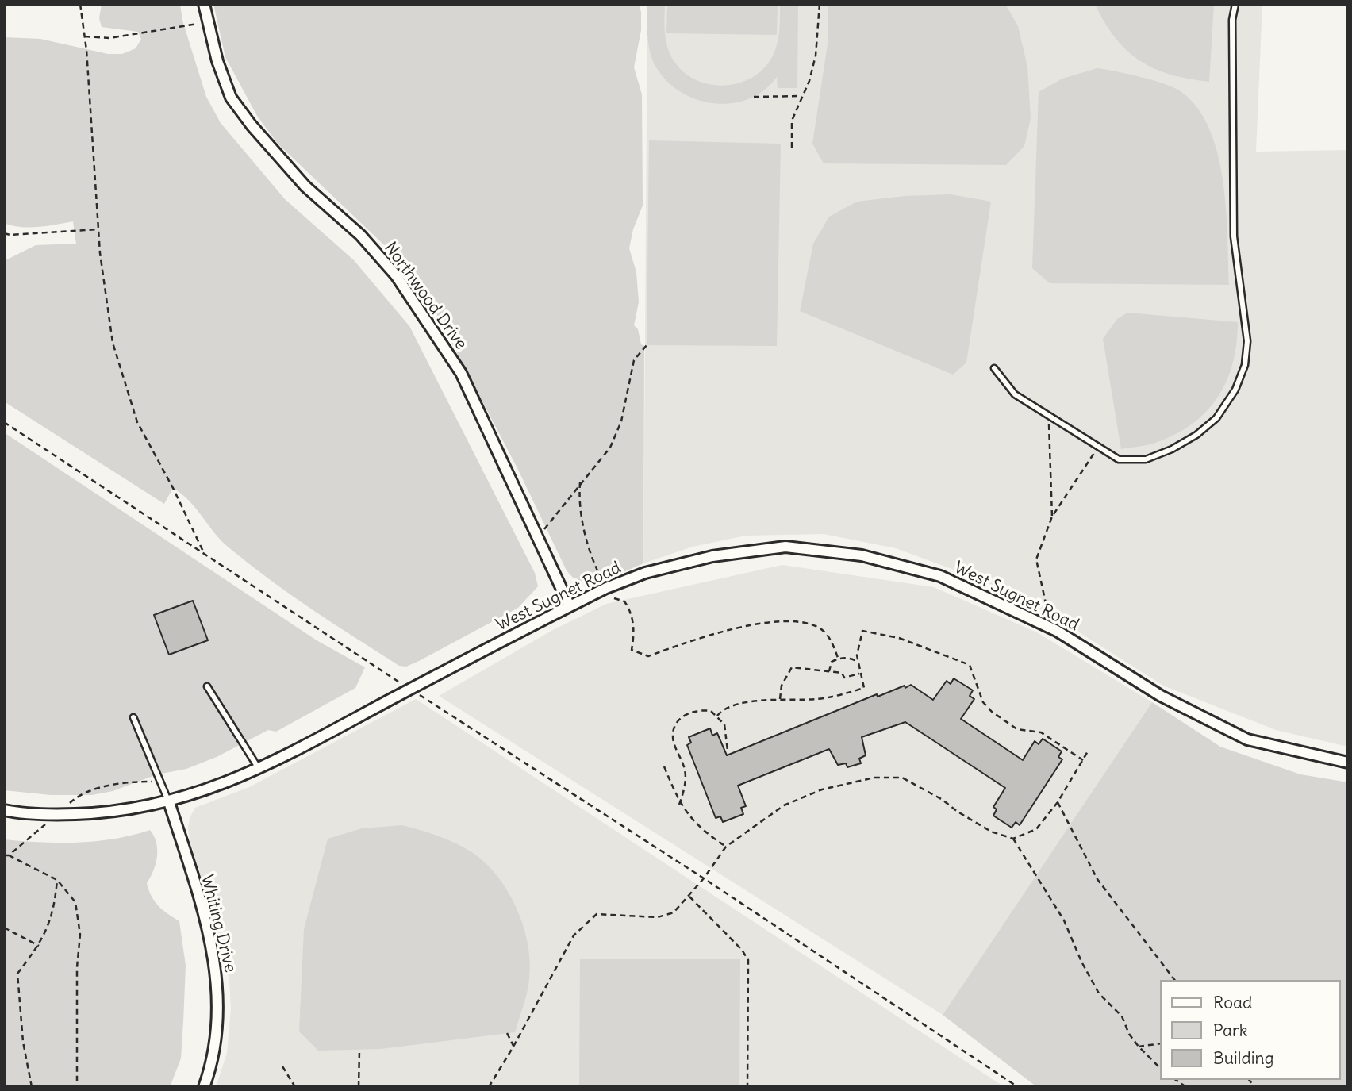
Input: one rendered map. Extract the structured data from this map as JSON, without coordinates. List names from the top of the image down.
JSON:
{
  "streets": {
    "street": ["Northwood Drive", "West Sugnet Road", "Whiting Drive"]
  },
  "crossings": [
    ["Northwood Drive", "West Sugnet Road"],
    ["West Sugnet Road", "Whiting Drive"]
  ],
  "legend": ["Road", "Park", "Building"]
}
